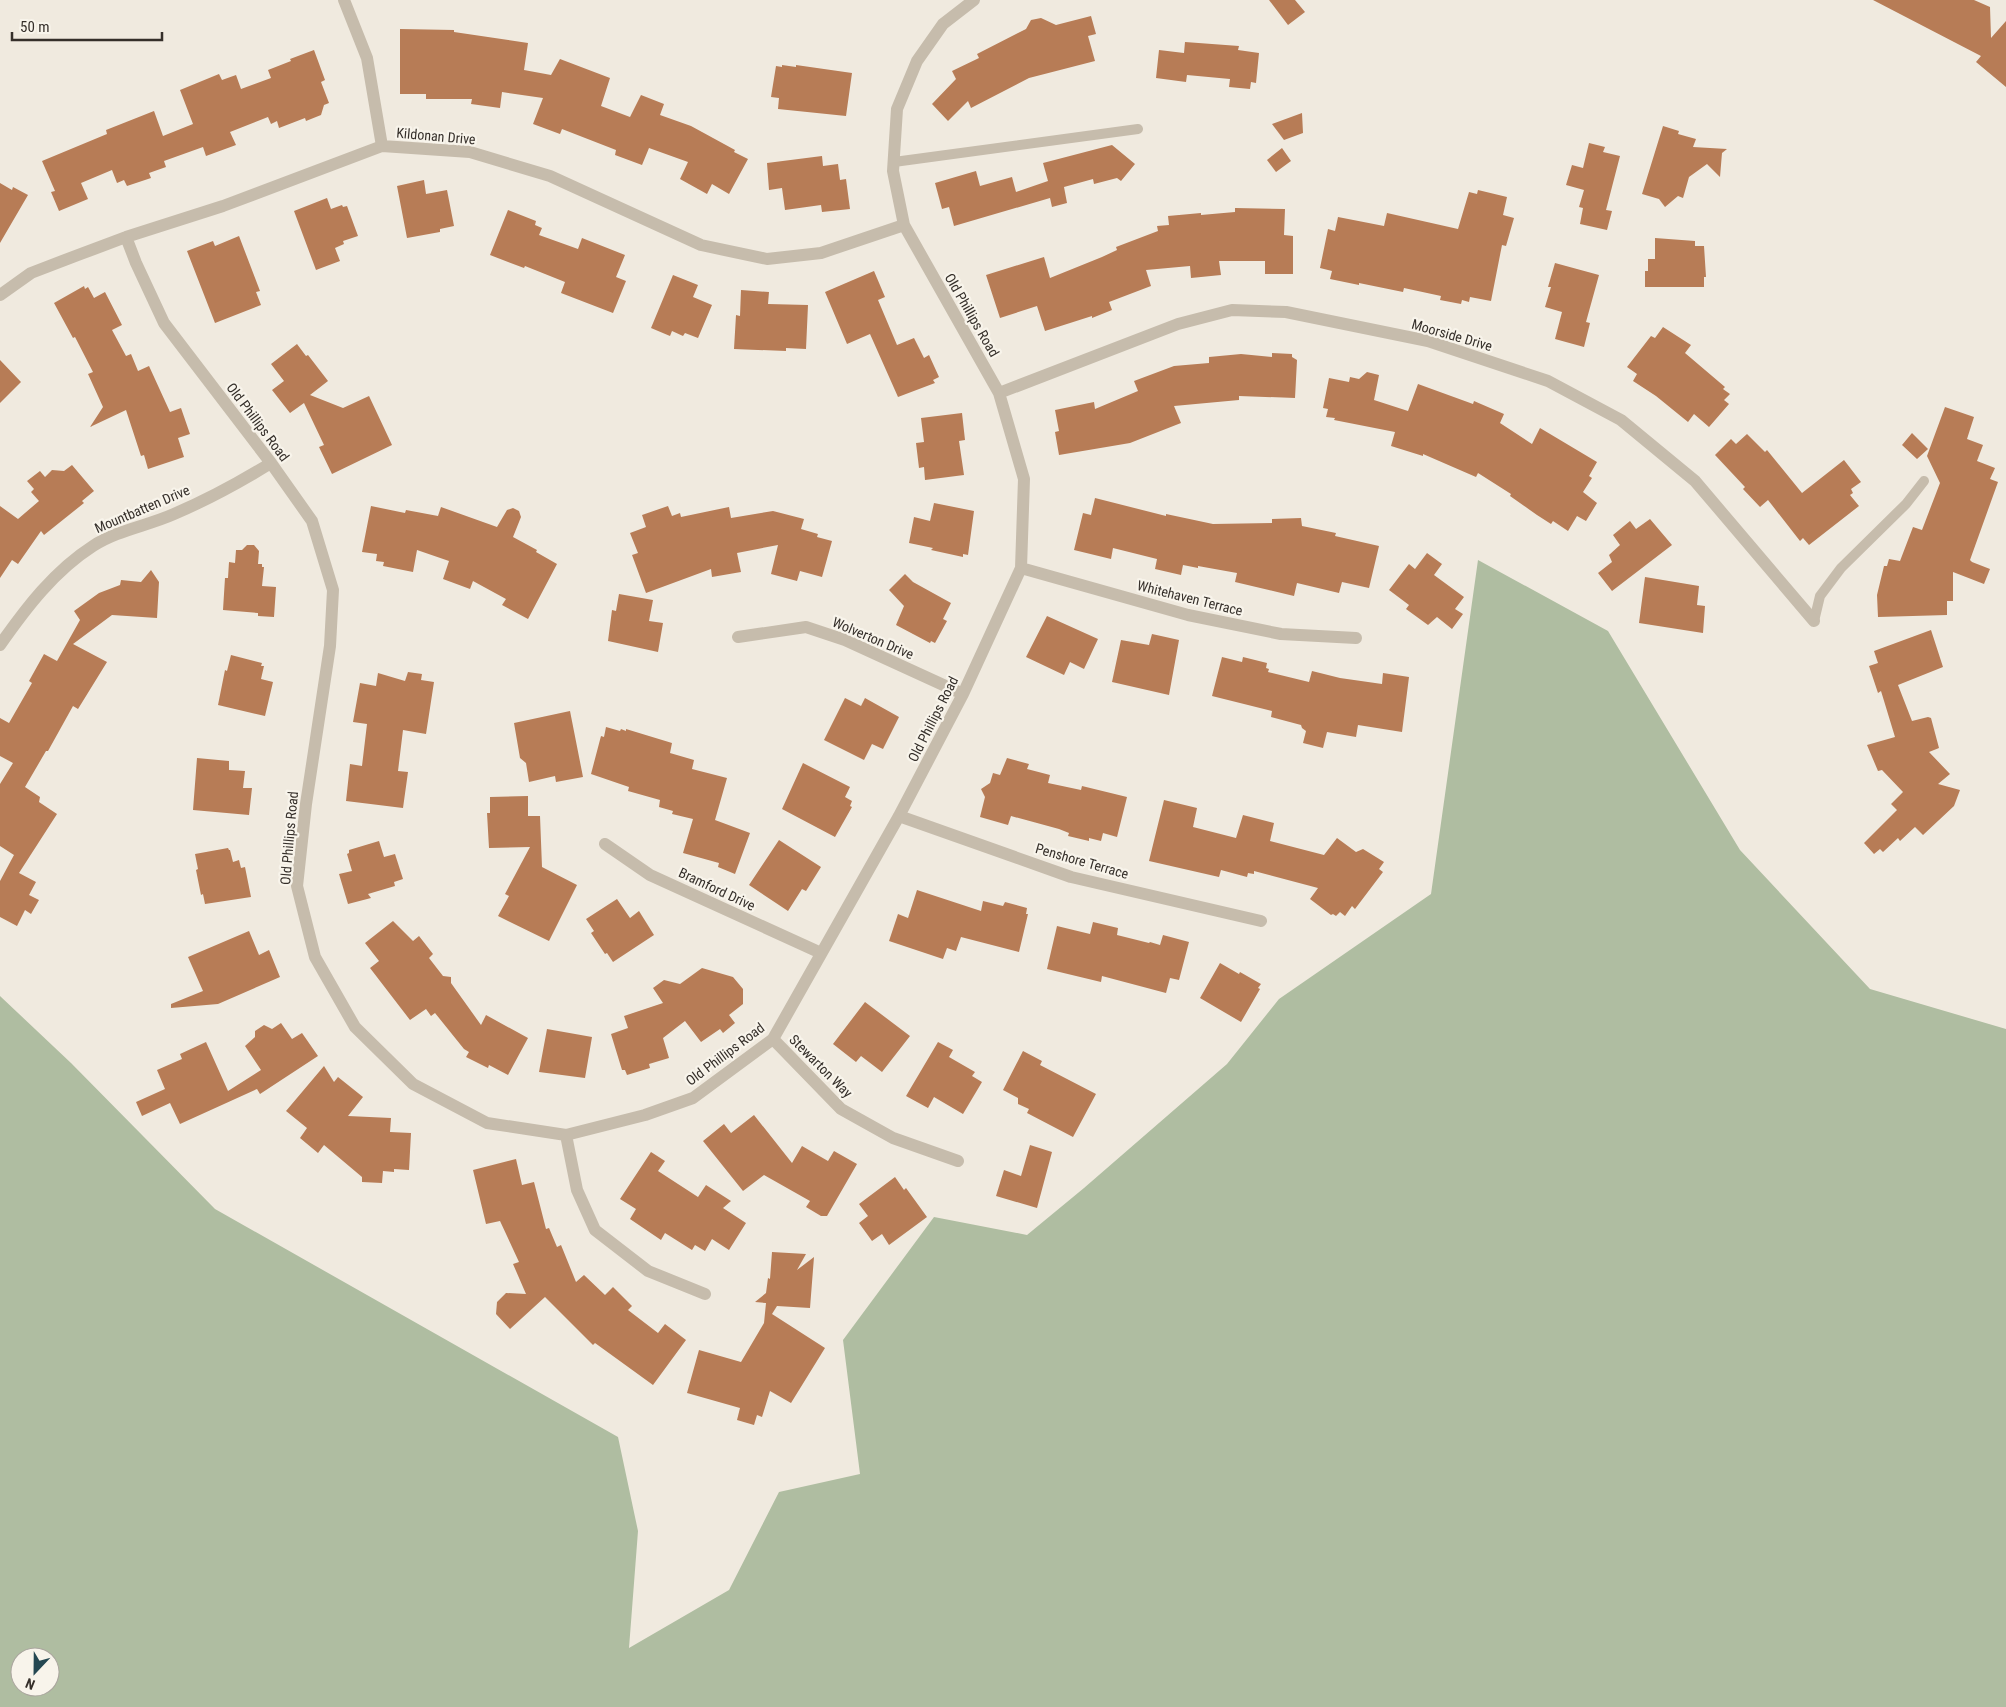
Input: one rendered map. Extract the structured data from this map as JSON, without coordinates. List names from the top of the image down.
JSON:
{
  "streets": {
    "street": [
      "Kildonan Drive",
      "Old Phillips Road",
      "Moorside Drive",
      "Mountbatten Drive",
      "Whitehaven Terrace",
      "Wolverton Drive",
      "Penshore Terrace",
      "Bramford Drive",
      "Stewarton Way"
    ]
  },
  "crossings": [
    ["Kildonan Drive", "Old Phillips Road"],
    ["Old Phillips Road", "Moorside Drive"],
    ["Old Phillips Road", "Mountbatten Drive"],
    ["Old Phillips Road", "Whitehaven Terrace"],
    ["Old Phillips Road", "Wolverton Drive"],
    ["Old Phillips Road", "Penshore Terrace"],
    ["Old Phillips Road", "Bramford Drive"],
    ["Old Phillips Road", "Stewarton Way"]
  ],
  "scale_bar": "50 m",
  "north": "bottom"
}
